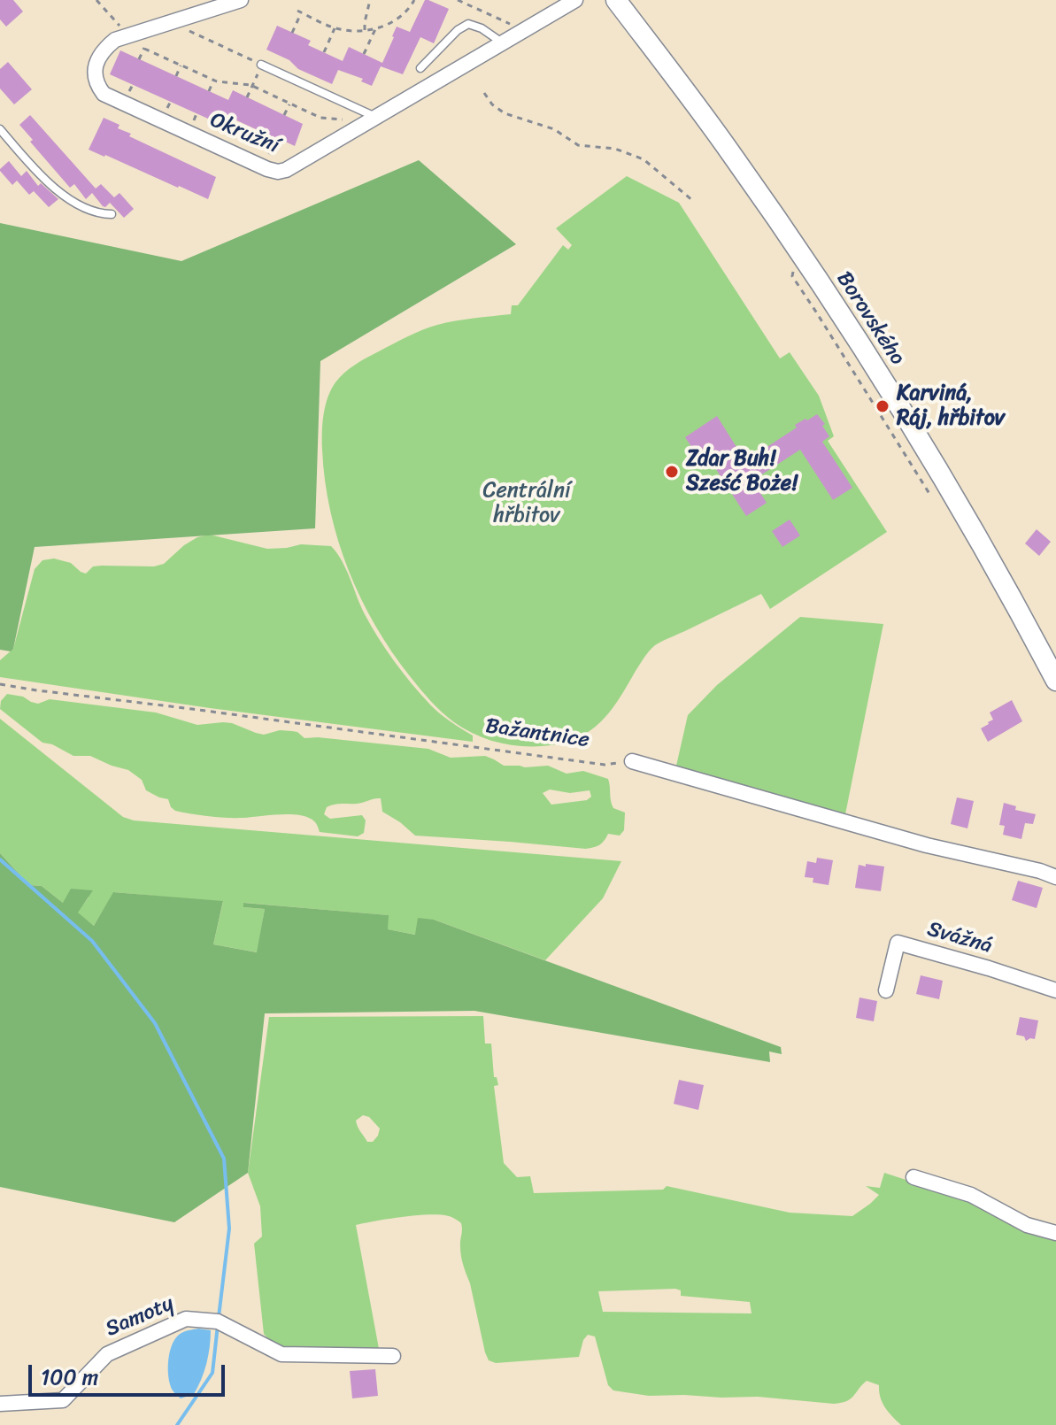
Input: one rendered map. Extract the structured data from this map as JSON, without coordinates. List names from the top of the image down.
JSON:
{
  "streets": {
    "main road": ["Borovského"],
    "street": ["Okružní", "Svážná", "Samoty"],
    "path": ["Bažantnice"]
  },
  "parks": ["Centrální hřbitov"],
  "places": ["Karviná, Ráj, hřbitov", "Zdar Buh! Sześć Boże!"],
  "scale_bar": "100 m"
}
